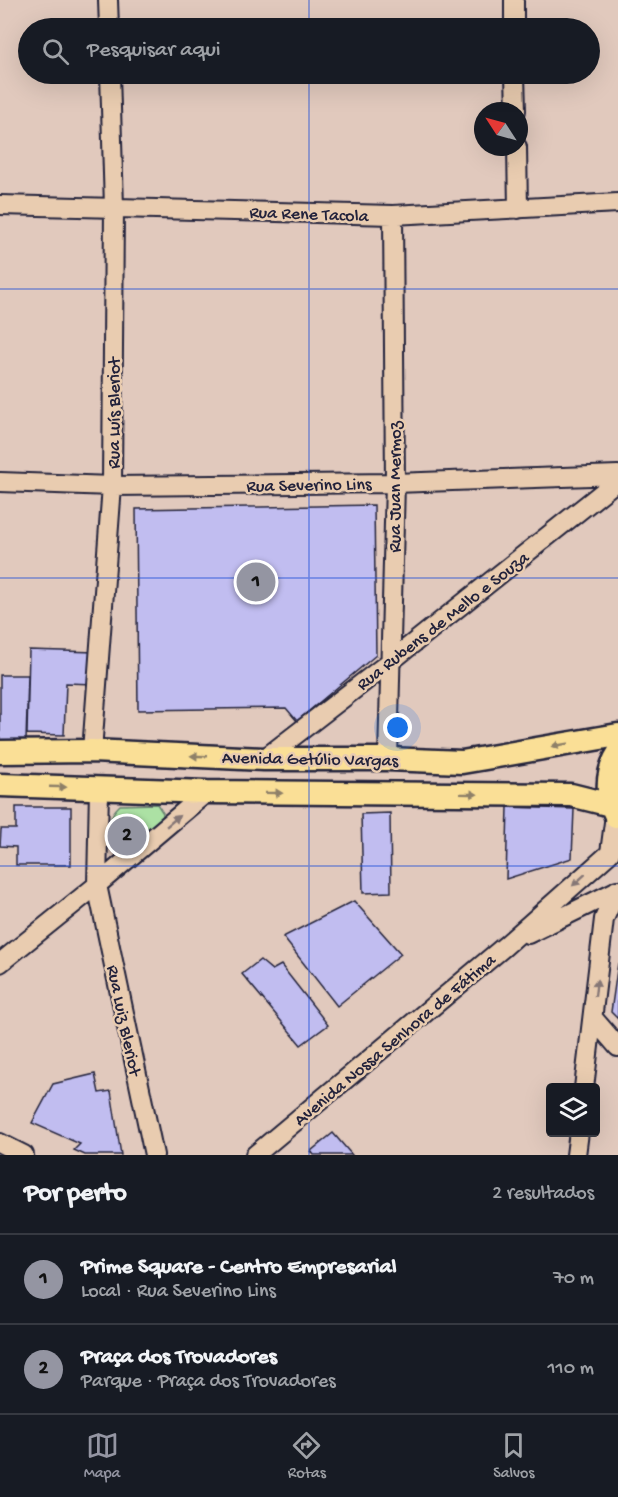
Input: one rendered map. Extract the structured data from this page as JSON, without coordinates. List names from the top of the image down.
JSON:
{
  "streets": {
    "main road": ["Avenida Getúlio Vargas"],
    "street": [
      "Rua Rene Tacola",
      "Rua Luís Bleriot",
      "Rua Severino Lins",
      "Rua Juan Mermoz",
      "Rua Rubens de Mello e Souza",
      "Rua Luiz Bleriot",
      "Avenida Nossa Senhora de Fátima"
    ]
  },
  "crossings": [
    ["Rua Rene Tacola", "Rua Luís Bleriot"],
    ["Rua Rene Tacola", "Rua Juan Mermoz"],
    ["Rua Luís Bleriot", "Rua Severino Lins"],
    ["Rua Luís Bleriot", "Avenida Getúlio Vargas"],
    ["Rua Severino Lins", "Rua Juan Mermoz"],
    ["Rua Juan Mermoz", "Rua Rubens de Mello e Souza"],
    ["Rua Juan Mermoz", "Avenida Getúlio Vargas"],
    ["Rua Rubens de Mello e Souza", "Avenida Getúlio Vargas"],
    ["Avenida Getúlio Vargas", "Rua Luiz Bleriot"],
    ["Avenida Getúlio Vargas", "Avenida Nossa Senhora de Fátima"]
  ],
  "north": "top left",
  "page": {
    "search": "Pesquisar aqui",
    "pins": ["1", "2"],
    "heading": ["Por perto", "2 resultados"],
    "list": [
      {
        "mark": "1",
        "name": "Prime Square - Centro Empresarial",
        "note": "Local · Rua Severino Lins",
        "value": "70 m"
      },
      {
        "mark": "2",
        "name": "Praça dos Trovadores",
        "note": "Parque · Praça dos Trovadores",
        "value": "110 m"
      }
    ],
    "nav": ["Mapa", "Rotas", "Salvos"]
  }
}
